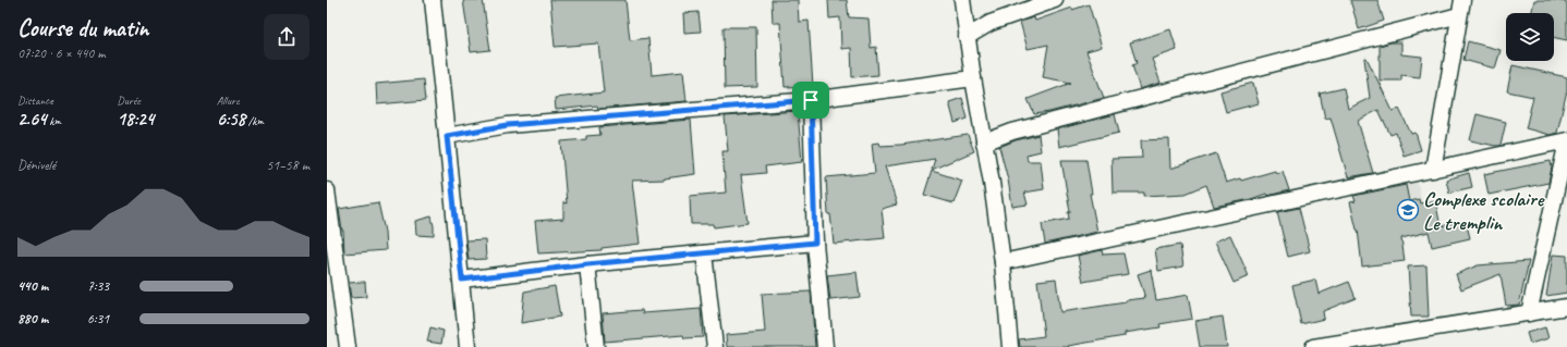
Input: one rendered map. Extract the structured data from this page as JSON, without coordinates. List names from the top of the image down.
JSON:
{
  "places": {
    "school or university": ["Complexe scolaire Le tremplin"]
  },
  "page": {
    "heading": ["Course du matin", "07:20 · 6 × 440 m"],
    "stats": [
      ["Distance", "2.64 km"],
      ["Durée", "18:24"],
      ["Allure", "6:58 /km"]
    ],
    "chart": ["Dénivelé", "51–58 m"],
    "list": [
      {
        "name": "440 m",
        "note": "7:33"
      },
      {
        "name": "880 m",
        "note": "6:31"
      }
    ]
  }
}
